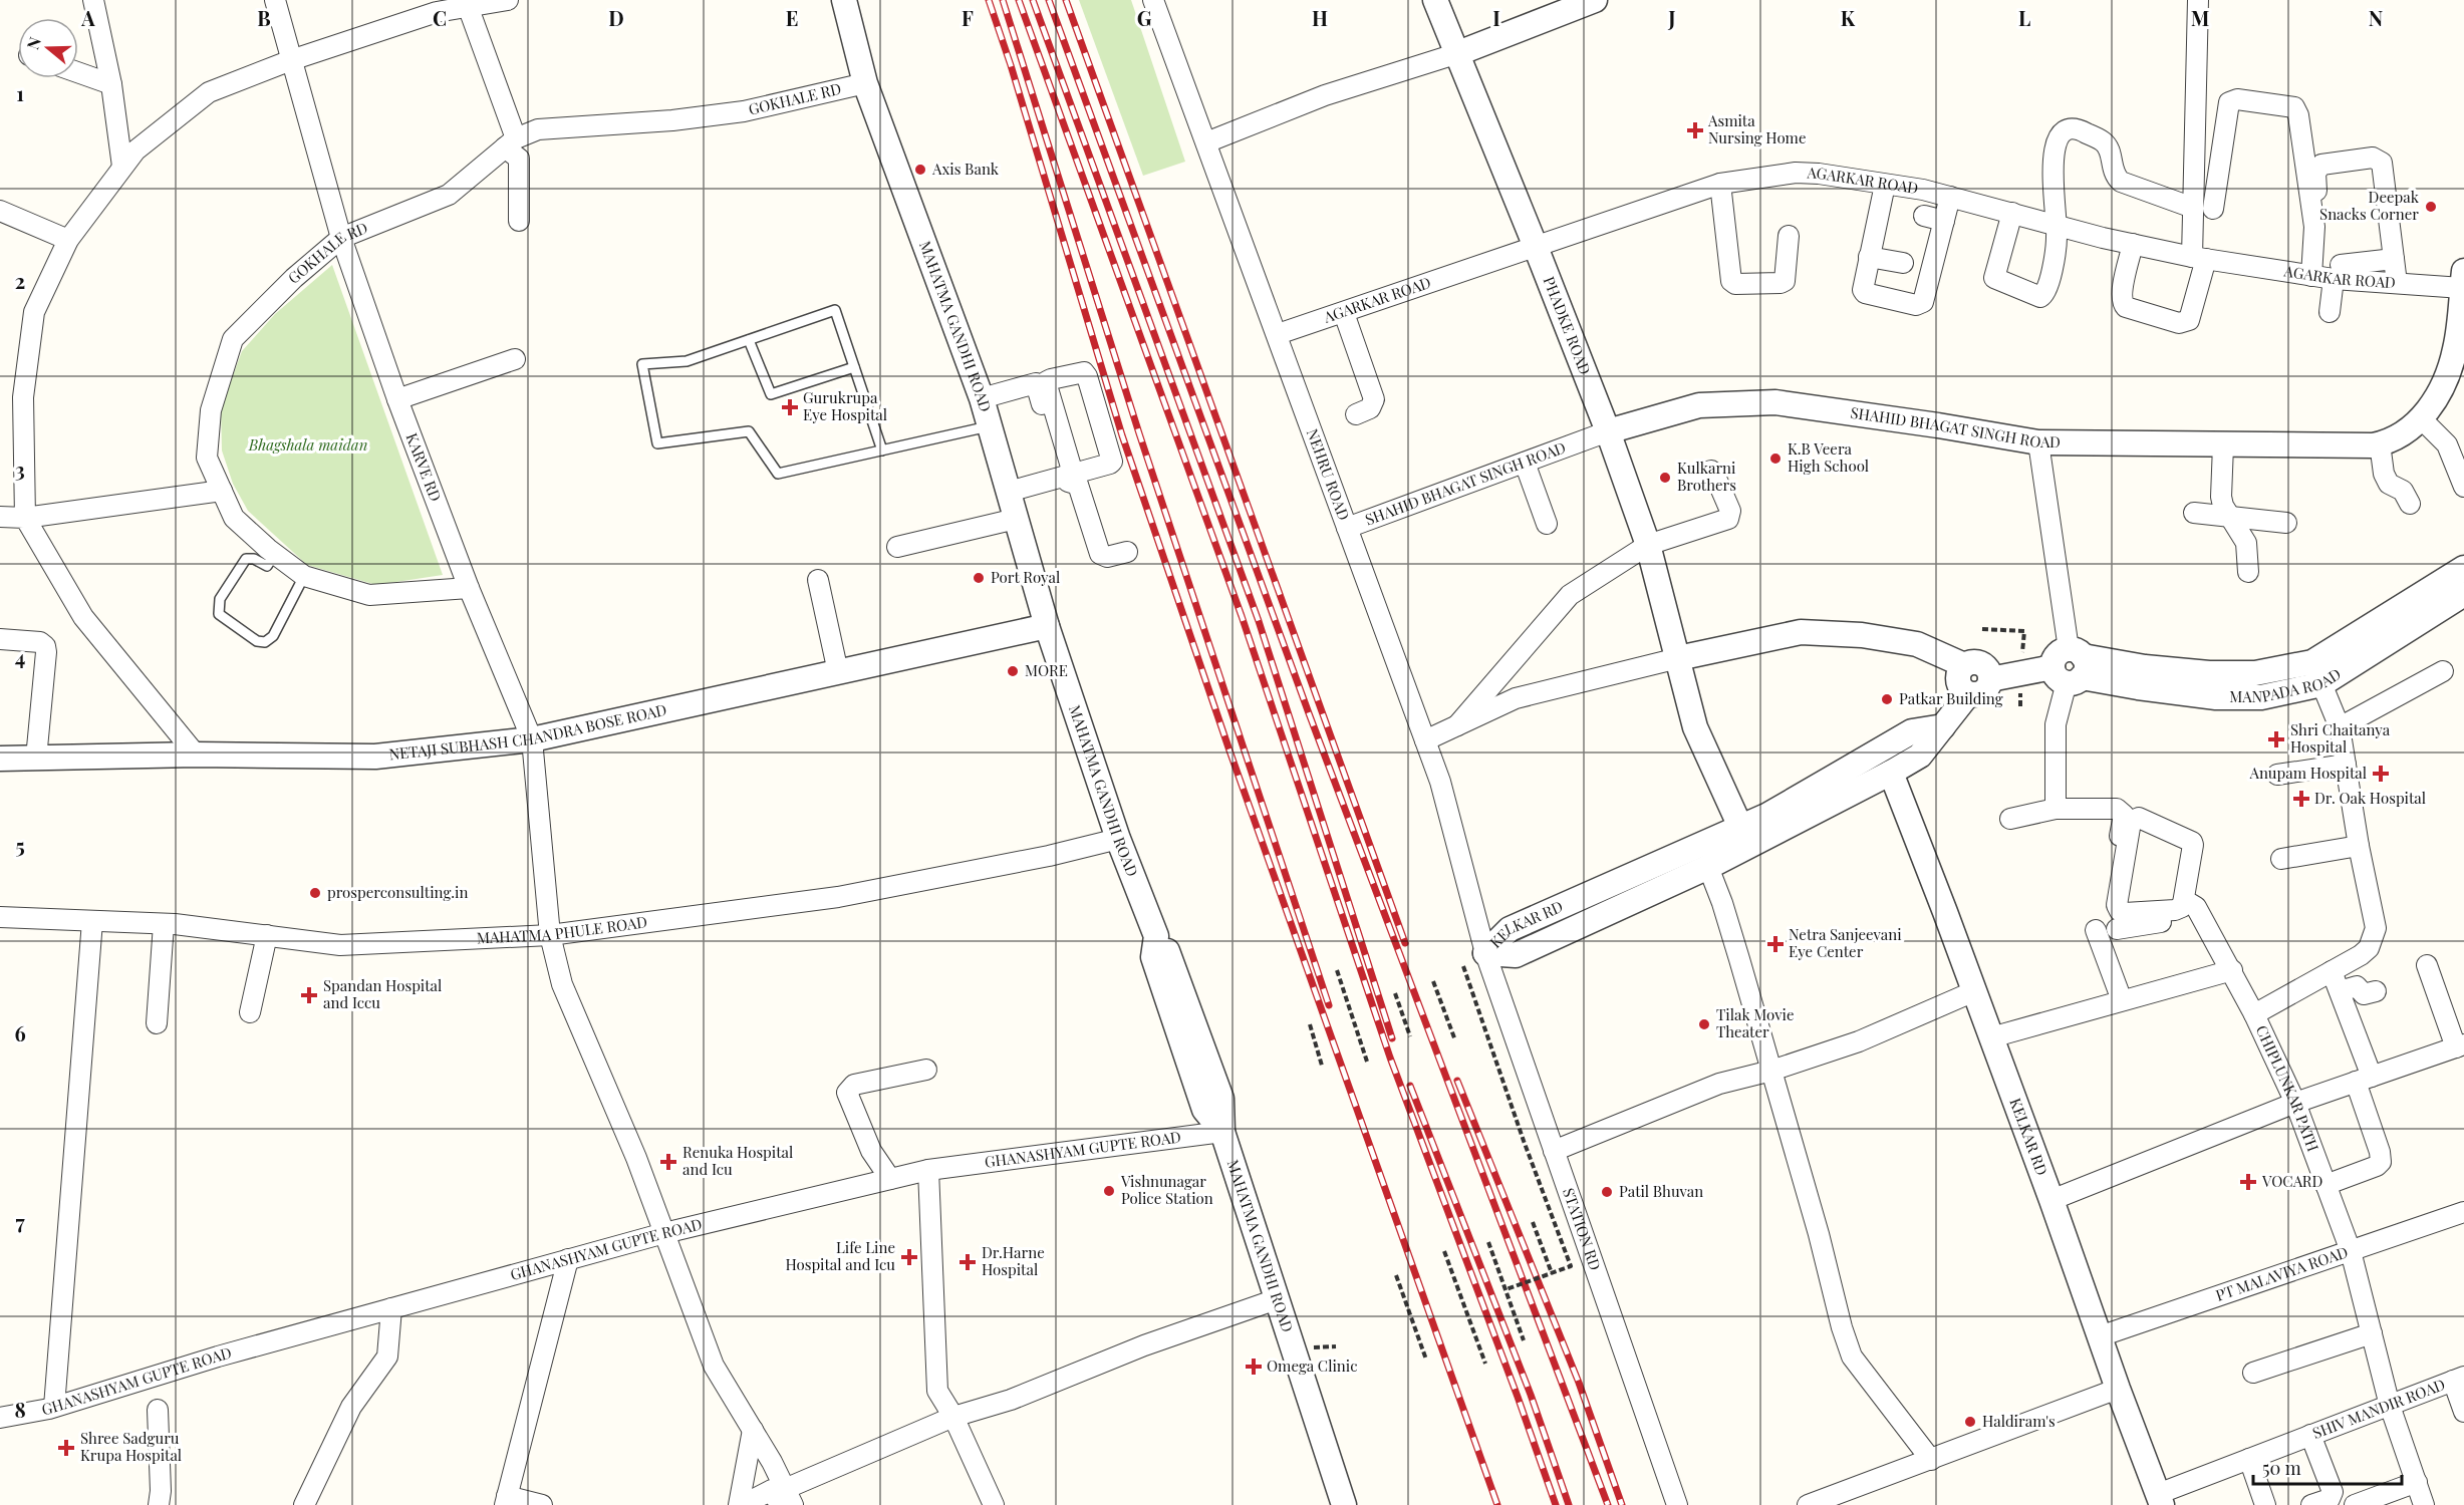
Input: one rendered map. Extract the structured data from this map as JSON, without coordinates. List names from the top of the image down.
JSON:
{
  "streets": {
    "street": [
      "GOKHALE RD",
      "AGARKAR ROAD",
      "MAHATMA GANDHI ROAD",
      "PHADKE ROAD",
      "SHAHID BHAGAT SINGH ROAD",
      "KARVE RD",
      "NEHRU ROAD",
      "MANPADA ROAD",
      "NETAJI SUBHASH CHANDRA BOSE ROAD",
      "KELKAR RD",
      "MAHATMA PHULE ROAD",
      "CHIPLUNKAR PATH",
      "GHANASHYAM GUPTE ROAD",
      "STATION RD",
      "PT MALAVIYA ROAD",
      "SHIV MANDIR ROAD"
    ]
  },
  "crossings": [
    ["GOKHALE RD", "MAHATMA GANDHI ROAD"],
    ["GOKHALE RD", "KARVE RD"],
    ["AGARKAR ROAD", "PHADKE ROAD"],
    ["AGARKAR ROAD", "SHAHID BHAGAT SINGH ROAD"],
    ["AGARKAR ROAD", "NEHRU ROAD"],
    ["MAHATMA GANDHI ROAD", "NETAJI SUBHASH CHANDRA BOSE ROAD"],
    ["MAHATMA GANDHI ROAD", "MAHATMA PHULE ROAD"],
    ["MAHATMA GANDHI ROAD", "GHANASHYAM GUPTE ROAD"],
    ["PHADKE ROAD", "SHAHID BHAGAT SINGH ROAD"],
    ["PHADKE ROAD", "KELKAR RD"],
    ["SHAHID BHAGAT SINGH ROAD", "NEHRU ROAD"],
    ["KARVE RD", "NETAJI SUBHASH CHANDRA BOSE ROAD"],
    ["KARVE RD", "MAHATMA PHULE ROAD"],
    ["KARVE RD", "GHANASHYAM GUPTE ROAD"],
    ["NEHRU ROAD", "KELKAR RD"],
    ["NEHRU ROAD", "STATION RD"],
    ["MANPADA ROAD", "CHIPLUNKAR PATH"],
    ["KELKAR RD", "STATION RD"],
    ["KELKAR RD", "PT MALAVIYA ROAD"],
    ["KELKAR RD", "SHIV MANDIR ROAD"],
    ["CHIPLUNKAR PATH", "PT MALAVIYA ROAD"],
    ["CHIPLUNKAR PATH", "SHIV MANDIR ROAD"]
  ],
  "parks": ["Bhagshala maidan"],
  "places": {
    "health": [
      "Asmita Nursing Home",
      "Gurukrupa Eye Hospital",
      "Shri Chaitanya Hospital",
      "Anupam Hospital",
      "Dr. Oak Hospital",
      "Netra Sanjeevani Eye Center",
      "Spandan Hospital and Iccu",
      "Renuka Hospital and Icu",
      "VOCARD",
      "Life Line Hospital and Icu",
      "Dr.Harne Hospital",
      "Omega Clinic",
      "Shree Sadguru Krupa Hospital"
    ],
    "other": [
      "Axis Bank",
      "Deepak Snacks Corner",
      "K.B Veera High School",
      "Kulkarni Brothers",
      "Port Royal",
      "MORE",
      "Patkar Building",
      "prosperconsulting.in",
      "Tilak Movie Theater",
      "Vishnunagar Police Station",
      "Patil Bhuvan",
      "Haldiram's"
    ]
  },
  "scale_bar": "50 m",
  "north": "left",
  "grid": {
    "columns": [
      "A",
      "B",
      "C",
      "D",
      "E",
      "F",
      "G",
      "H",
      "I",
      "J",
      "K",
      "L",
      "M",
      "N"
    ],
    "rows": [
      "1",
      "2",
      "3",
      "4",
      "5",
      "6",
      "7",
      "8"
    ]
  }
}
